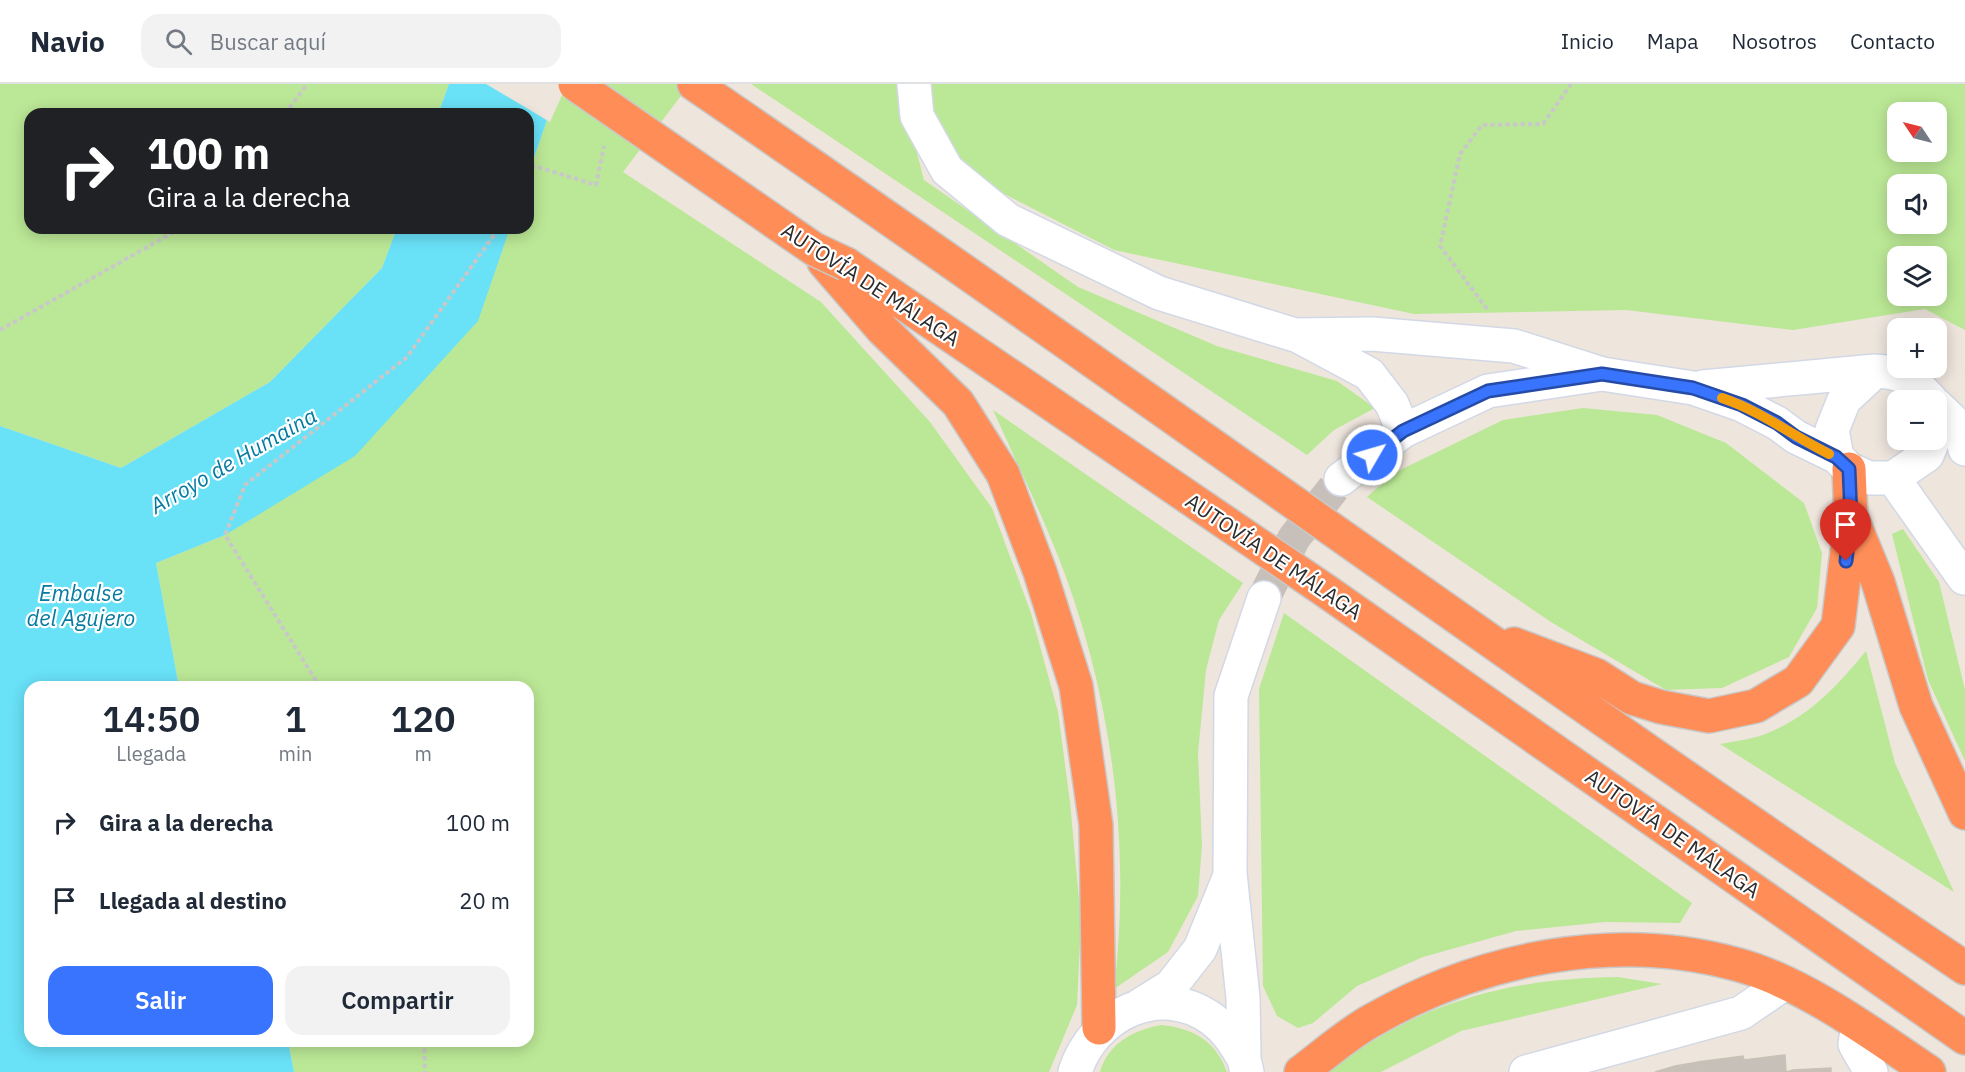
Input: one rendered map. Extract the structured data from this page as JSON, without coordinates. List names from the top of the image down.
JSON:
{
  "streets": {
    "highway": ["AUTOVÍA DE MÁLAGA"]
  },
  "water": ["Arroyo de Humaina", "Embalse del Agujero"],
  "north": "top left",
  "page": {
    "header": "Navio",
    "search": "Buscar aquí",
    "nav": [
      "Inicio",
      "Mapa",
      "Nosotros",
      "Contacto"
    ],
    "map_buttons": ["+", "−"],
    "turn": ["100 m", "Gira a la derecha"],
    "eta": [
      "14:50",
      "Llegada",
      "1",
      "min",
      "120",
      "m"
    ],
    "list": [
      {
        "name": "Gira a la derecha",
        "value": "100 m"
      },
      {
        "name": "Llegada al destino",
        "value": "20 m"
      }
    ],
    "buttons": ["Salir", "Compartir"]
  }
}
